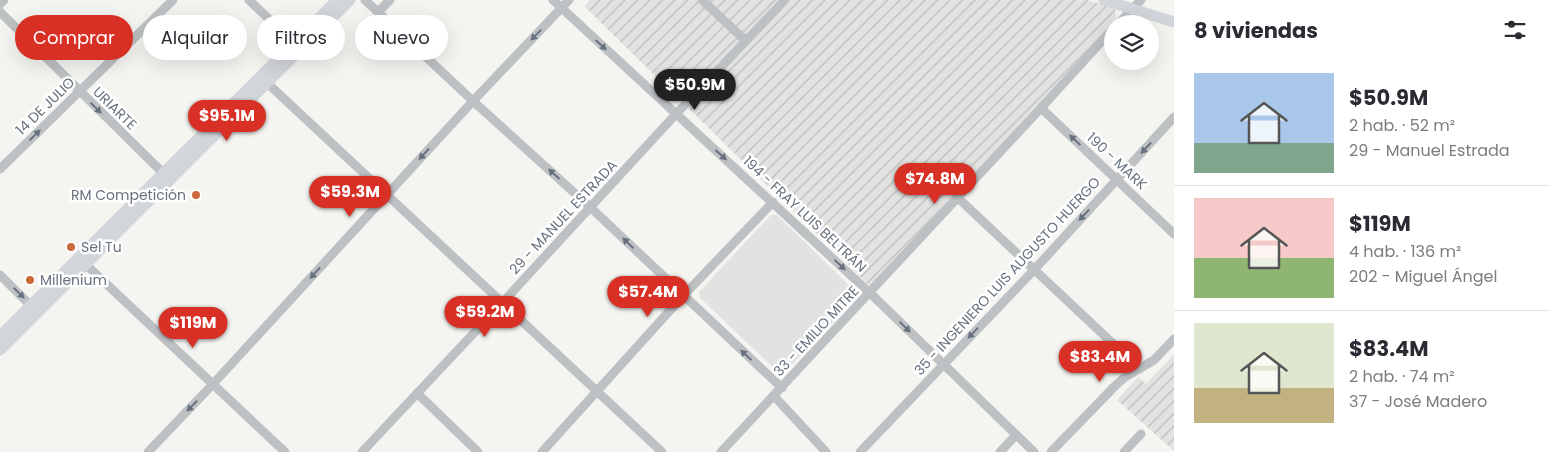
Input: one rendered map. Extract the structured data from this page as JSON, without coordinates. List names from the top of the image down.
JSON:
{
  "streets": {
    "street": [
      "14 DE JULIO",
      "URIARTE",
      "190 - MARK",
      "194 - FRAY LUIS BELTRÁN",
      "29 - MANUEL ESTRADA",
      "35 - INGENIERO LUIS AUGUSTO HUERGO",
      "33 - EMILIO MITRE"
    ]
  },
  "crossings": [
    ["14 DE JULIO", "URIARTE"],
    ["190 - MARK", "35 - INGENIERO LUIS AUGUSTO HUERGO"],
    ["190 - MARK", "33 - EMILIO MITRE"],
    ["194 - FRAY LUIS BELTRÁN", "29 - MANUEL ESTRADA"],
    ["194 - FRAY LUIS BELTRÁN", "35 - INGENIERO LUIS AUGUSTO HUERGO"],
    ["194 - FRAY LUIS BELTRÁN", "33 - EMILIO MITRE"]
  ],
  "one_way": [
    "14 DE JULIO",
    "URIARTE",
    "190 - MARK",
    "194 - FRAY LUIS BELTRÁN",
    "35 - INGENIERO LUIS AUGUSTO HUERGO"
  ],
  "places": ["RM Competición", "Sel Tu", "Millenium"],
  "page": {
    "heading": "8 viviendas",
    "chip": [
      "Comprar",
      "Alquilar",
      "Filtros",
      "Nuevo"
    ],
    "list": [
      {
        "name": "$50.9M",
        "note": "2 hab. · 52 m² · 29 - Manuel Estrada"
      },
      {
        "name": "$119M",
        "note": "4 hab. · 136 m² · 202 - Miguel Ángel"
      },
      {
        "name": "$83.4M",
        "note": "2 hab. · 74 m² · 37 - José Madero"
      }
    ],
    "price": [
      "$50.9M",
      "$95.1M",
      "$74.8M",
      "$59.3M",
      "$57.4M",
      "$59.2M",
      "$119M",
      "$83.4M"
    ]
  }
}
